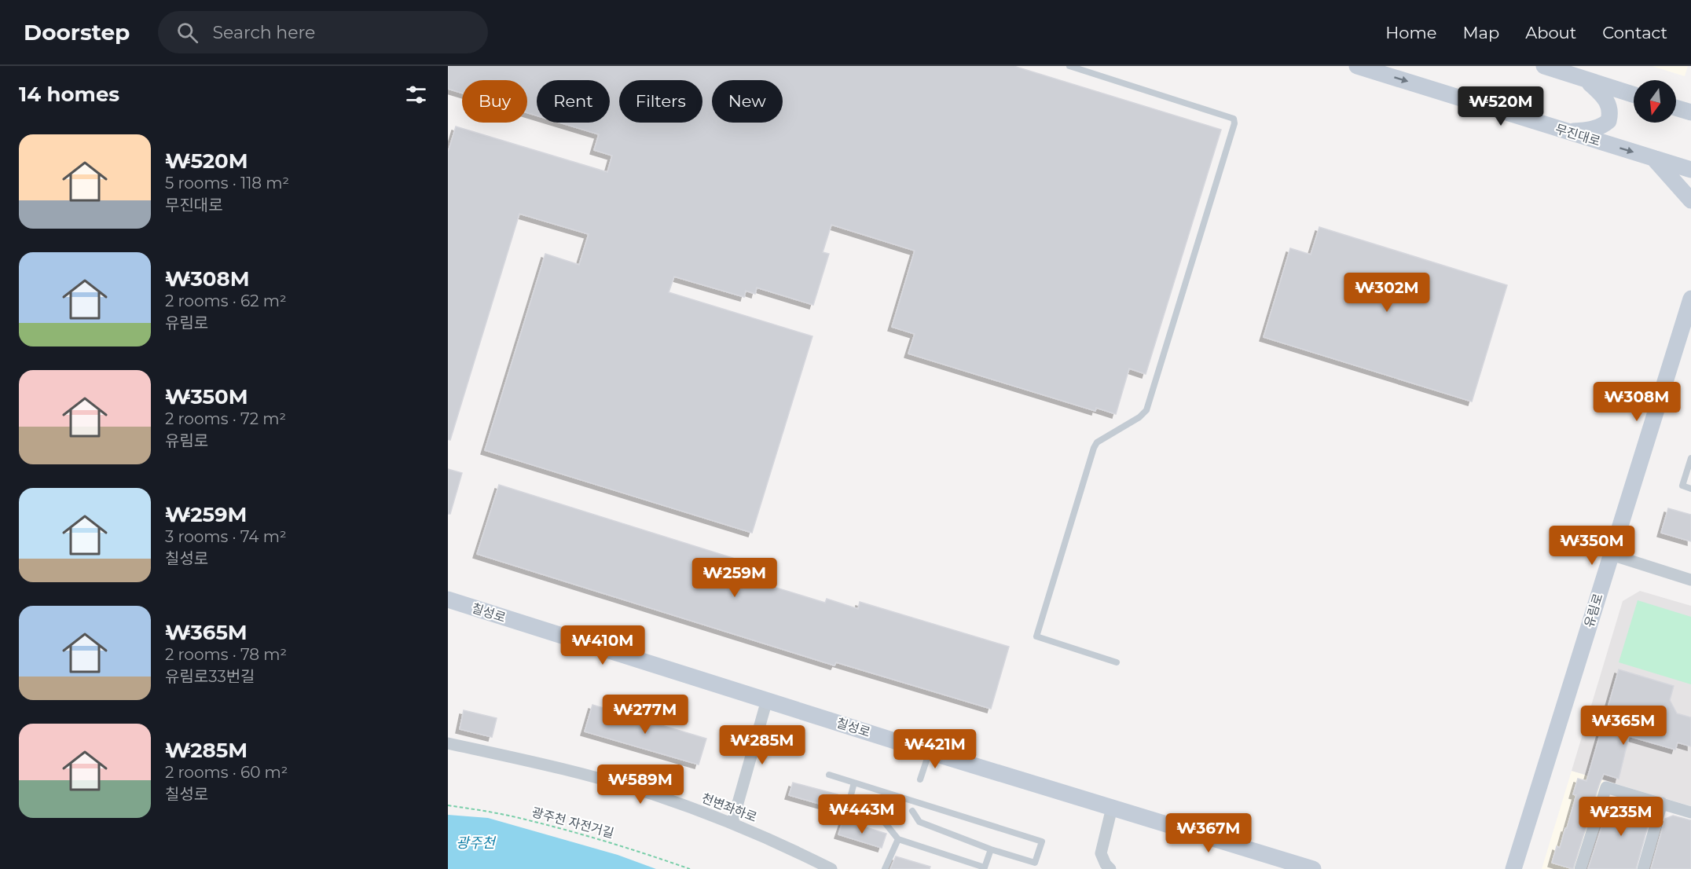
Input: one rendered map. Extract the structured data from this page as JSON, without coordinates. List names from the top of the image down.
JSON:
{
  "streets": {
    "street": [
      "무진대로",
      "유림로",
      "칠성로",
      "천변좌하로"
    ],
    "path": ["광주천 자전거길"]
  },
  "water": ["광주천"],
  "north": "bottom",
  "page": {
    "header": "Doorstep",
    "search": "Search here",
    "nav": [
      "Home",
      "Map",
      "About",
      "Contact"
    ],
    "heading": "14 homes",
    "chip": [
      "Buy",
      "Rent",
      "Filters",
      "New"
    ],
    "price": [
      "₩520M",
      "₩302M",
      "₩308M",
      "₩350M",
      "₩259M",
      "₩410M",
      "₩277M",
      "₩365M",
      "₩285M",
      "₩421M",
      "₩589M",
      "₩443M",
      "₩235M",
      "₩367M"
    ],
    "list": [
      {
        "name": "₩520M",
        "note": "5 rooms · 118 m² · 무진대로"
      },
      {
        "name": "₩308M",
        "note": "2 rooms · 62 m² · 유림로"
      },
      {
        "name": "₩350M",
        "note": "2 rooms · 72 m² · 유림로"
      },
      {
        "name": "₩259M",
        "note": "3 rooms · 74 m² · 칠성로"
      },
      {
        "name": "₩365M",
        "note": "2 rooms · 78 m² · 유림로33번길"
      },
      {
        "name": "₩285M",
        "note": "2 rooms · 60 m² · 칠성로"
      }
    ]
  }
}
